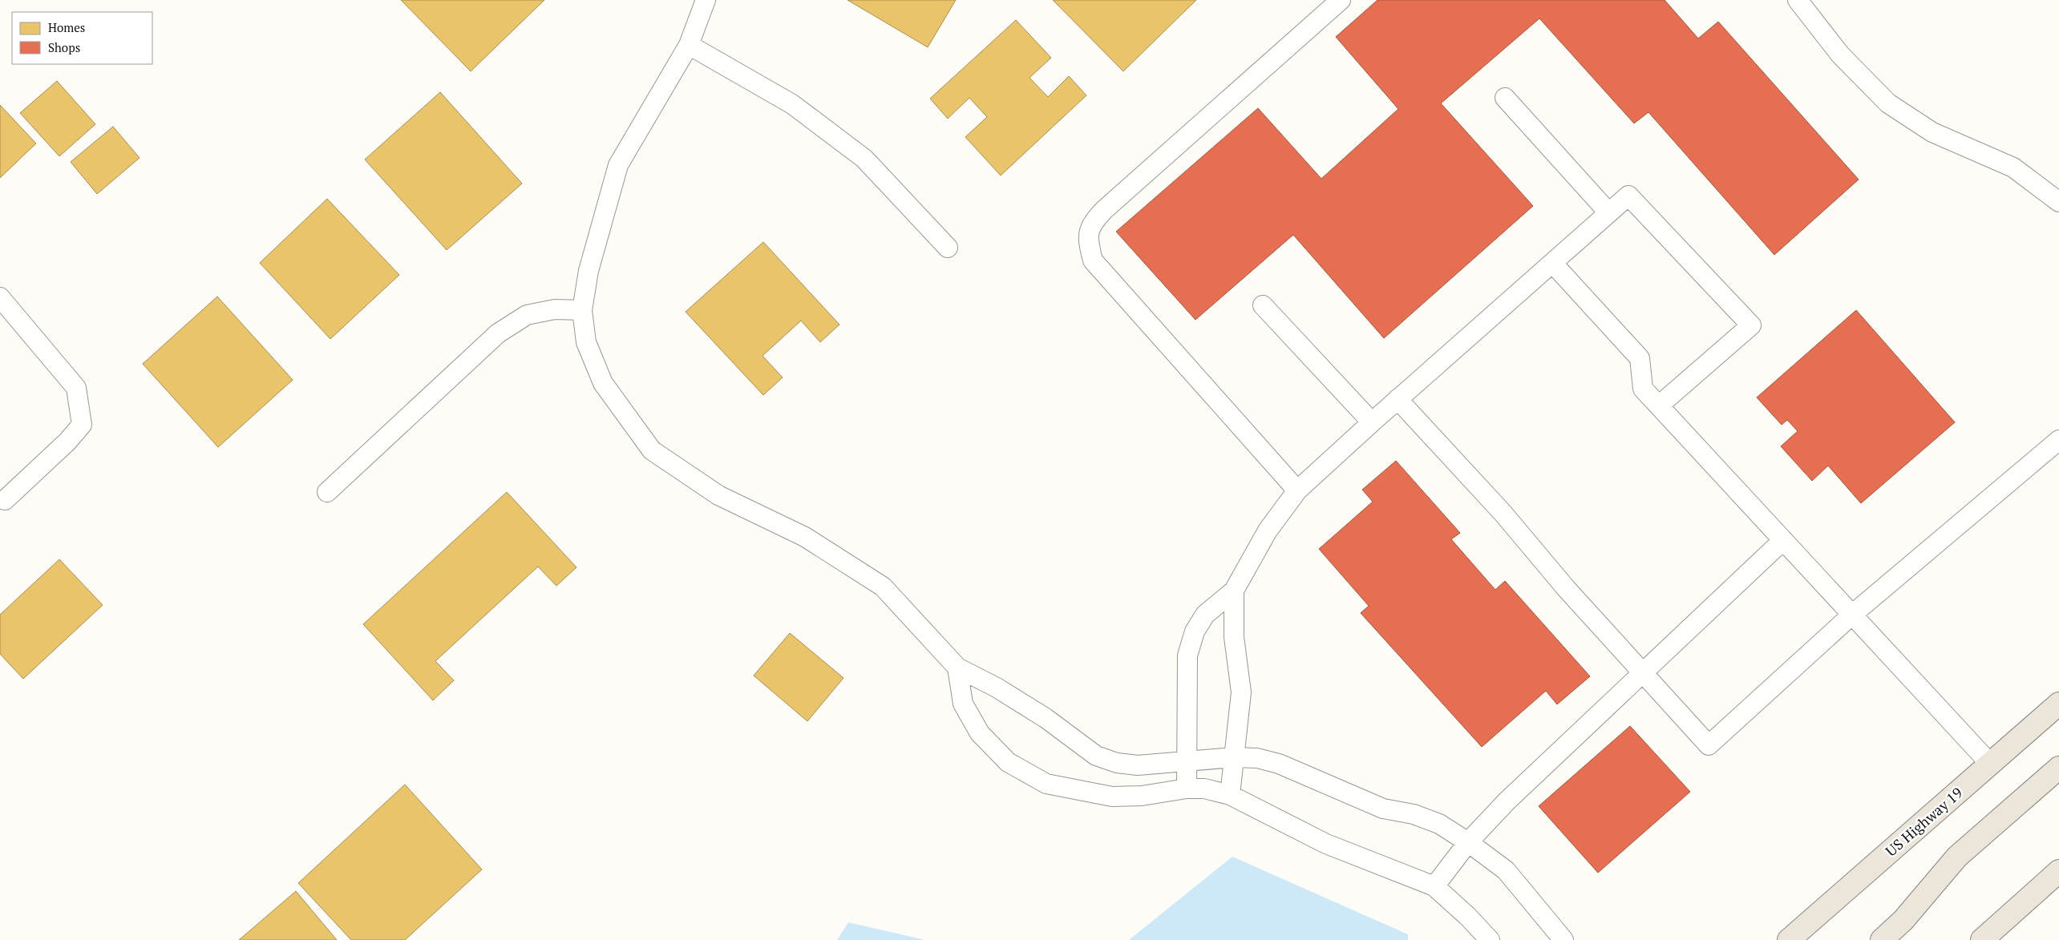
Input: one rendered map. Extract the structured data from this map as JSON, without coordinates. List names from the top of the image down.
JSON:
{
  "streets": {
    "highway": ["US Highway 19"]
  },
  "legend": ["Homes", "Shops"]
}
